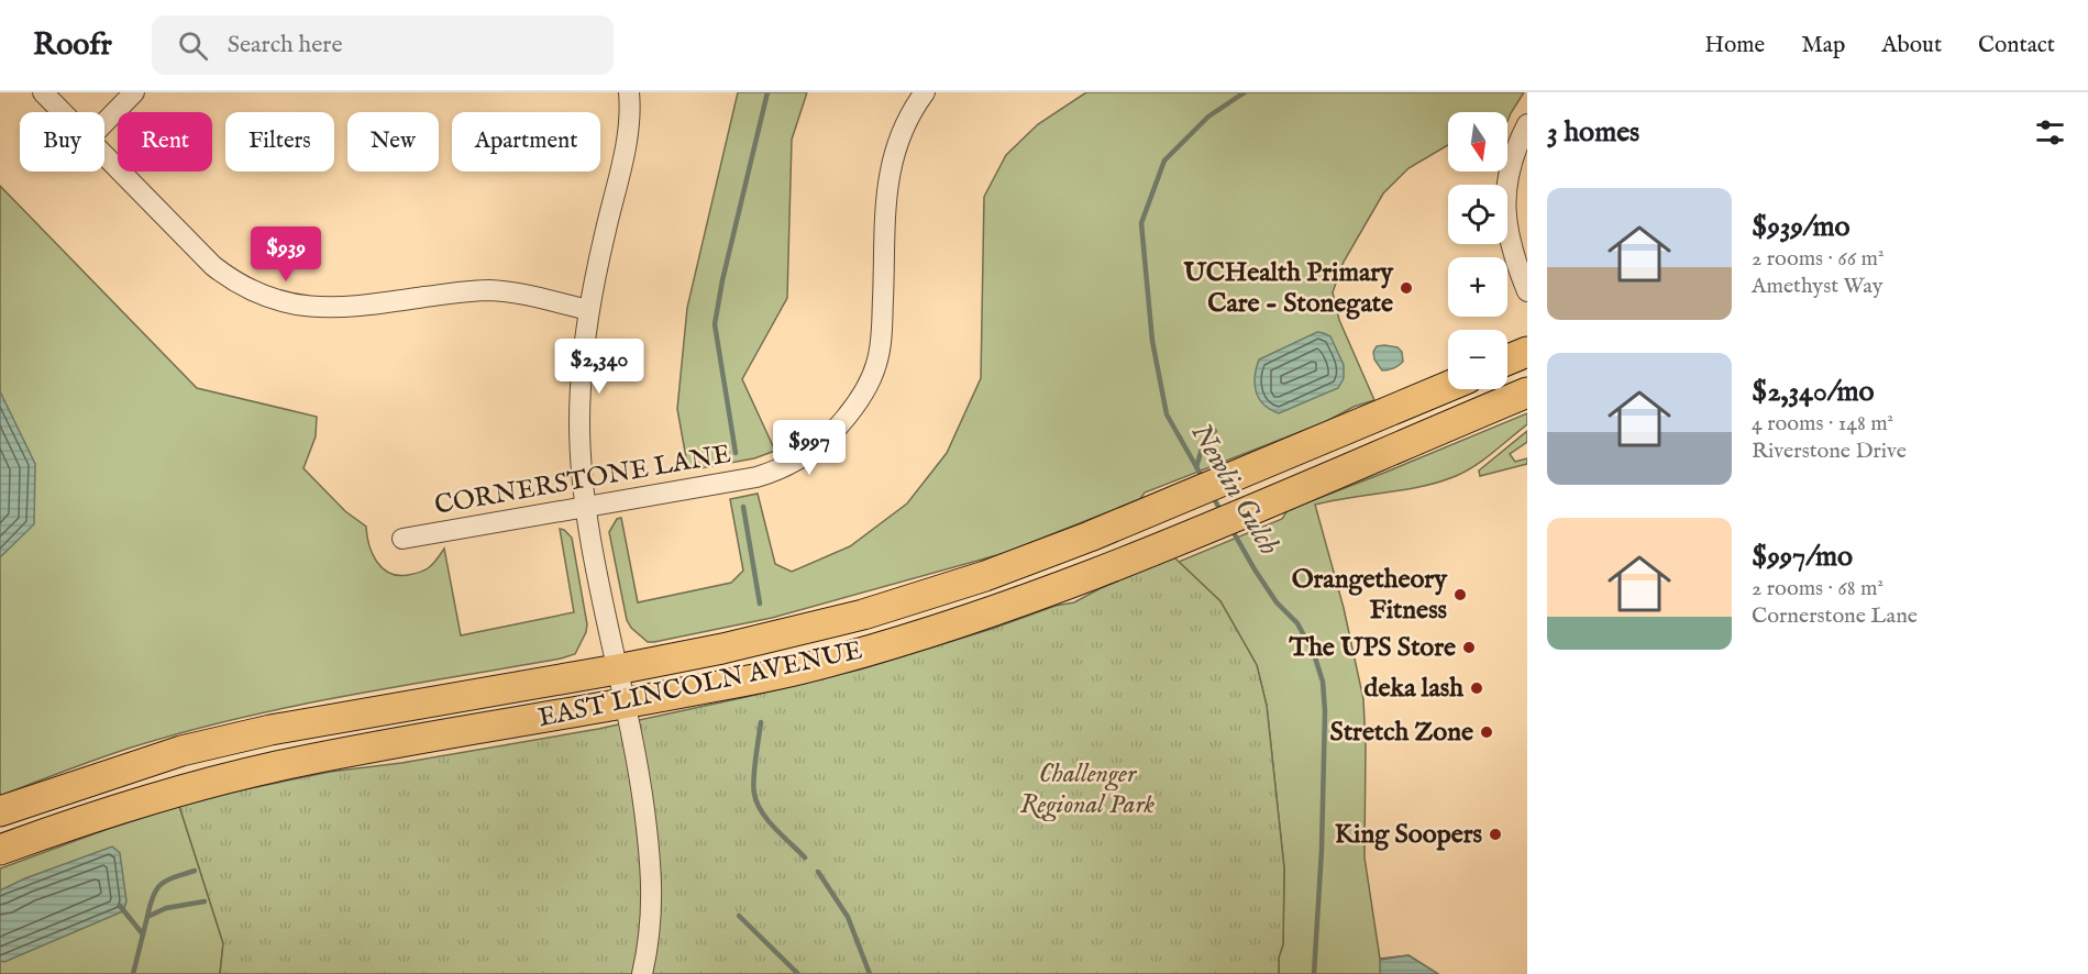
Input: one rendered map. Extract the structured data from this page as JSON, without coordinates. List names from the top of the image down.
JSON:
{
  "streets": {
    "main road": ["EAST LINCOLN AVENUE"],
    "street": ["CORNERSTONE LANE"]
  },
  "water": ["Newlin Gulch"],
  "parks": ["Challenger Regional Park"],
  "places": [
    "UCHealth Primary Care - Stonegate",
    "Orangetheory Fitness",
    "The UPS Store",
    "deka lash",
    "Stretch Zone",
    "King Soopers"
  ],
  "north": "bottom",
  "page": {
    "header": "Roofr",
    "search": "Search here",
    "nav": [
      "Home",
      "Map",
      "About",
      "Contact"
    ],
    "heading": "3 homes",
    "map_buttons": ["+", "−"],
    "chip": [
      "Buy",
      "Rent",
      "Filters",
      "New",
      "Apartment"
    ],
    "list": [
      {
        "name": "$939/mo",
        "note": "2 rooms · 66 m² · Amethyst Way"
      },
      {
        "name": "$2,340/mo",
        "note": "4 rooms · 148 m² · Riverstone Drive"
      },
      {
        "name": "$997/mo",
        "note": "2 rooms · 68 m² · Cornerstone Lane"
      }
    ],
    "price": ["$939", "$2,340", "$997"]
  }
}
